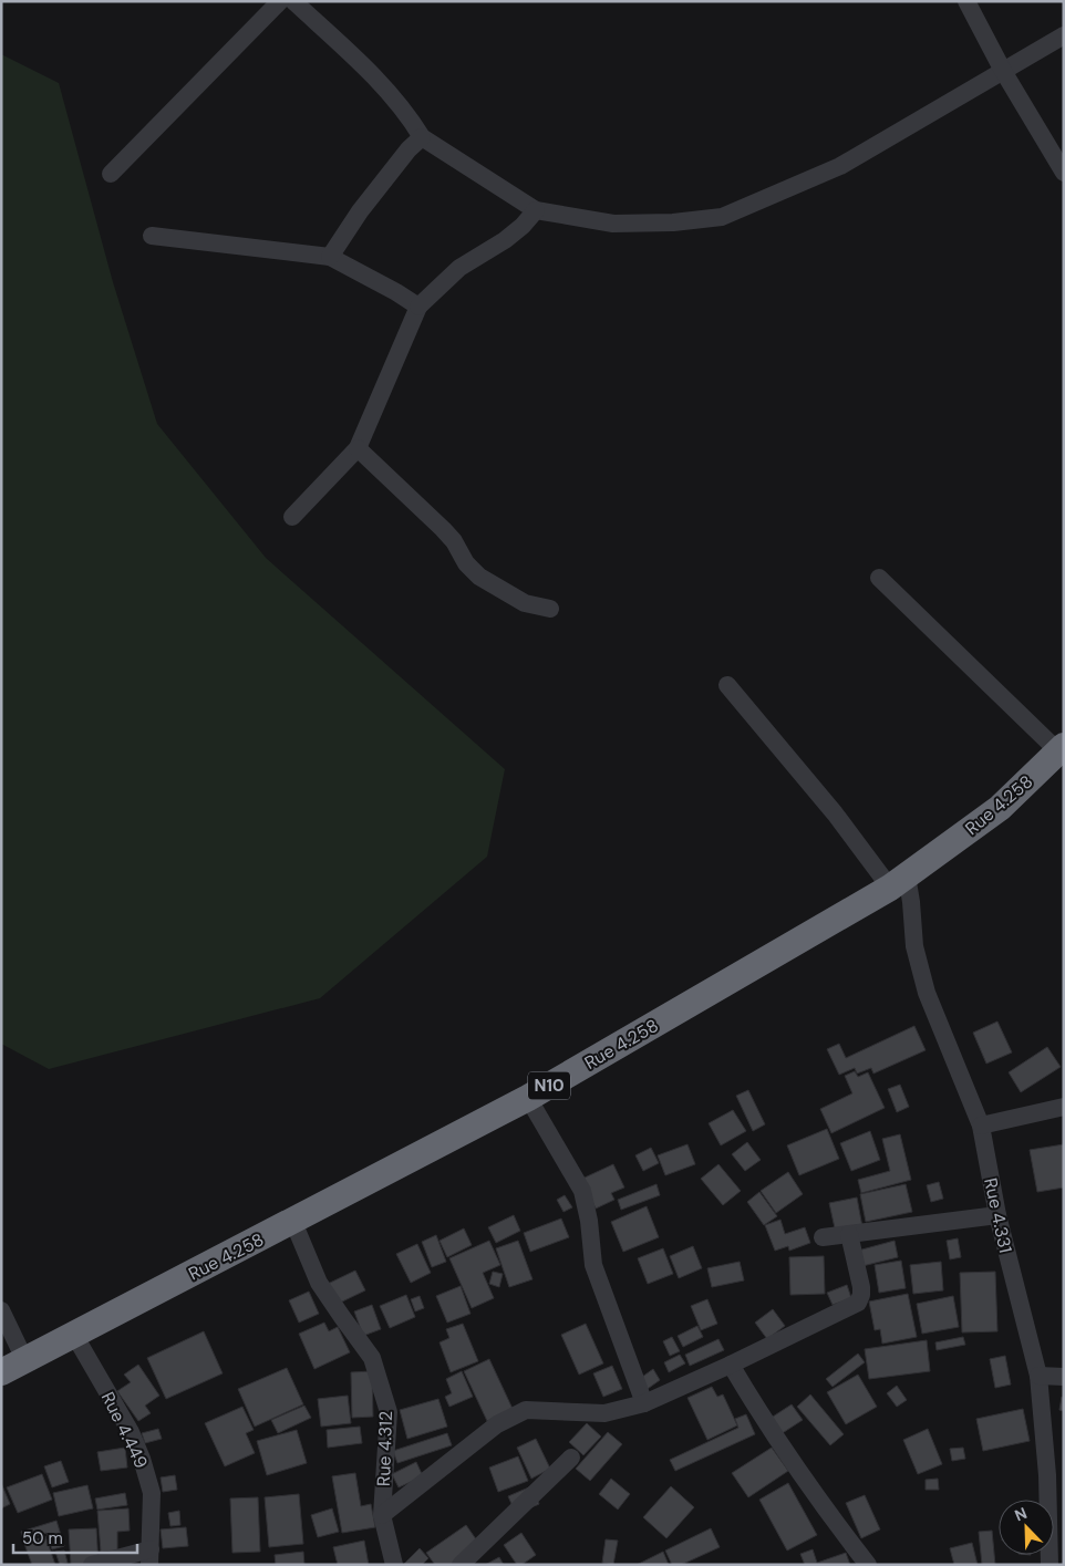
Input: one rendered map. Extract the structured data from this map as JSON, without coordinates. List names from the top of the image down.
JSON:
{
  "streets": {
    "highway": ["Rue 4.258", "N10"],
    "street": ["Rue 4.331", "Rue 4.449", "Rue 4.312"]
  },
  "crossings": [
    ["Rue 4.258", "Rue 4.331"],
    ["Rue 4.258", "Rue 4.449"],
    ["Rue 4.258", "Rue 4.312"]
  ],
  "scale_bar": "50 m",
  "north": "top left"
}
